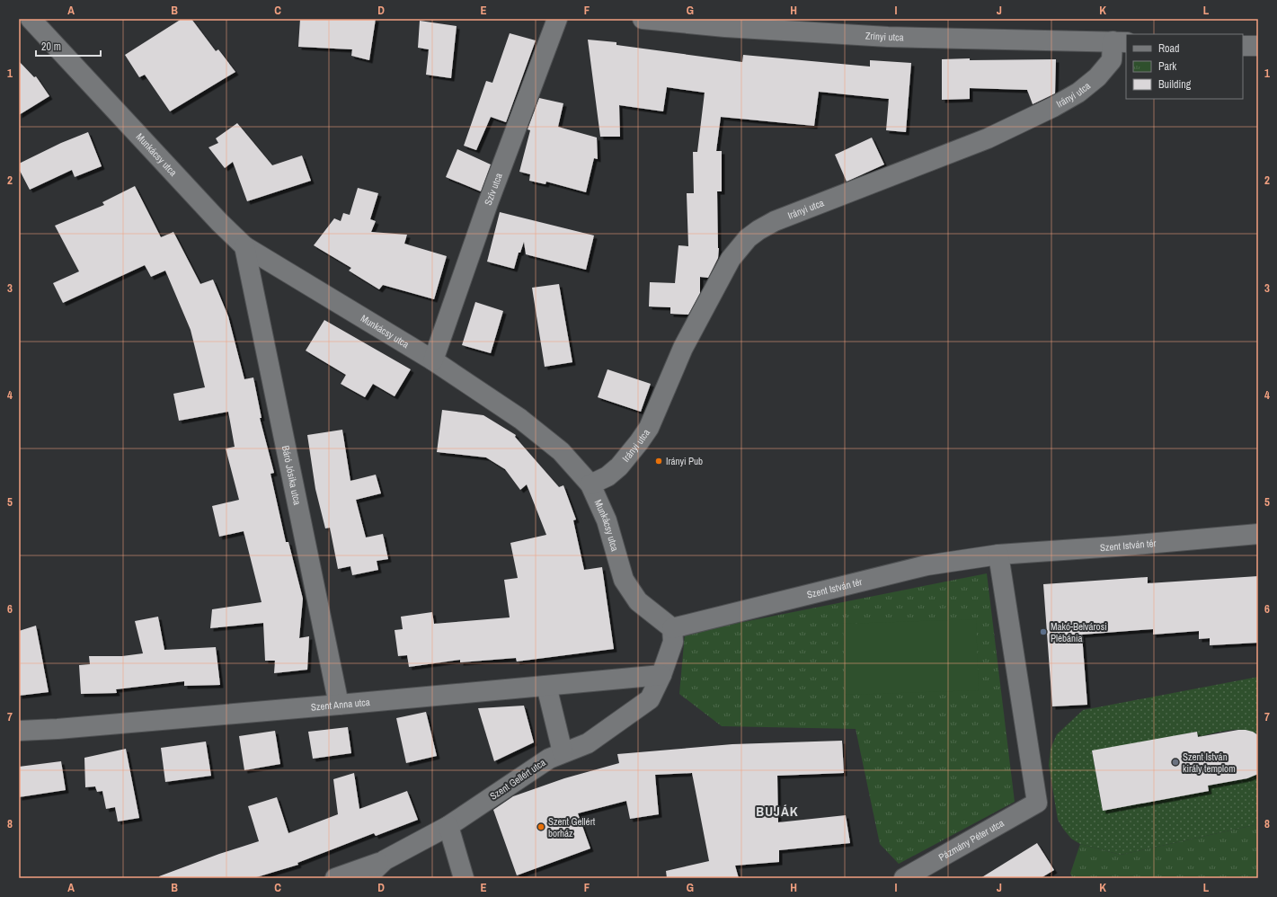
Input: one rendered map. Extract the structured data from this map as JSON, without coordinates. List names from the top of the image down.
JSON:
{
  "streets": {
    "street": [
      "Zrínyi utca",
      "Irányi utca",
      "Munkácsy utca",
      "Szív utca",
      "Báró Jósika utca",
      "Szent István tér",
      "Szent Anna utca",
      "Szent Gellért utca",
      "Pázmány Péter utca"
    ]
  },
  "crossings": [
    ["Zrínyi utca", "Irányi utca"],
    ["Irányi utca", "Munkácsy utca"],
    ["Munkácsy utca", "Szív utca"],
    ["Munkácsy utca", "Báró Jósika utca"],
    ["Munkácsy utca", "Szent István tér"],
    ["Báró Jósika utca", "Szent Anna utca"],
    ["Szent István tér", "Pázmány Péter utca"],
    ["Szent Anna utca", "Szent Gellért utca"]
  ],
  "districts": ["BUJÁK"],
  "places": [
    "Irányi Pub",
    "Makó-Belvárosi Plébánia",
    "Szent István király templom",
    "Szent Gellért borház"
  ],
  "legend": ["Road", "Park", "Building"],
  "scale_bar": "20 m",
  "grid": {
    "columns": [
      "A",
      "B",
      "C",
      "D",
      "E",
      "F",
      "G",
      "H",
      "I",
      "J",
      "K",
      "L"
    ],
    "rows": [
      "1",
      "2",
      "3",
      "4",
      "5",
      "6",
      "7",
      "8"
    ]
  }
}
